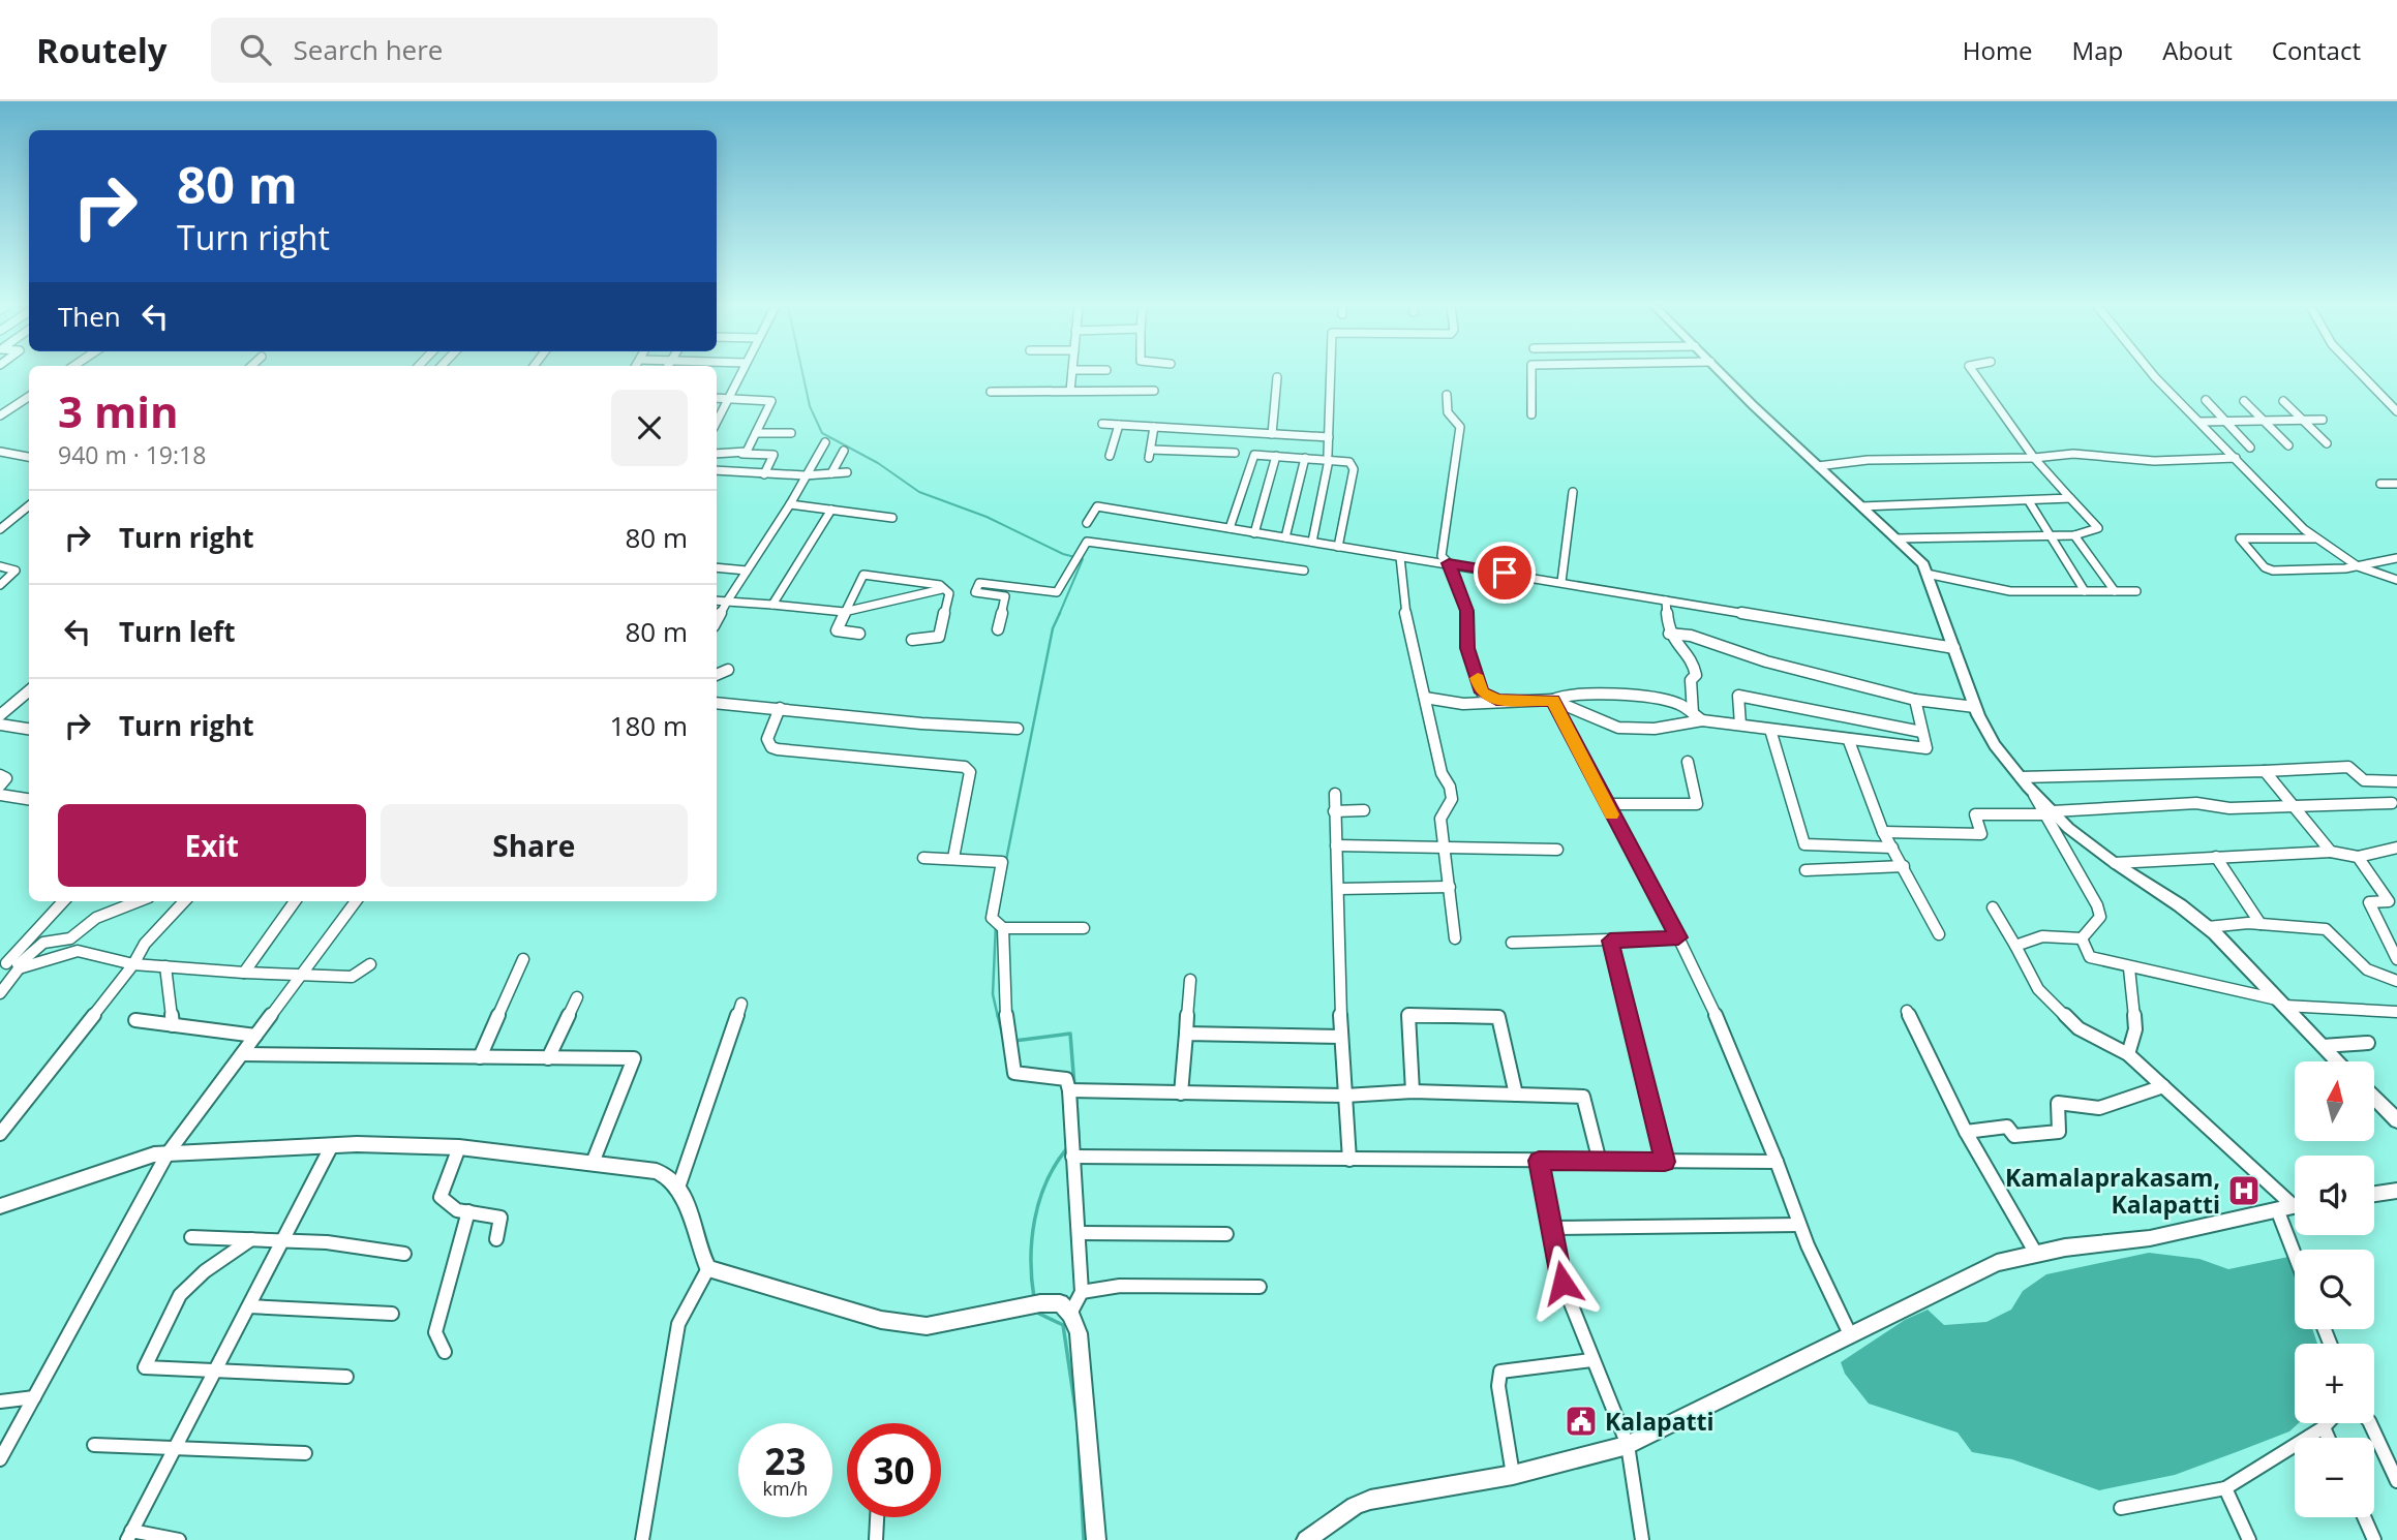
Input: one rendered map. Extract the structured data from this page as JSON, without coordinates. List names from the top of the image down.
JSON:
{
  "places": {
    "hospital": ["Kamalaprakasam, Kalapatti"],
    "public building": ["Kalapatti"]
  },
  "north": "top",
  "page": {
    "header": "Routely",
    "search": "Search here",
    "nav": [
      "Home",
      "Map",
      "About",
      "Contact"
    ],
    "turn": ["80 m", "Turn right"],
    "then": "Then",
    "heading": ["3 min", "940 m · 19:18"],
    "list": [
      {
        "name": "Turn right",
        "value": "80 m"
      },
      {
        "name": "Turn left",
        "value": "80 m"
      },
      {
        "name": "Turn right",
        "value": "180 m"
      }
    ],
    "buttons": ["Exit", "Share"],
    "map_buttons": ["+", "−"],
    "speed": "23 km/h",
    "limit": "30"
  }
}
